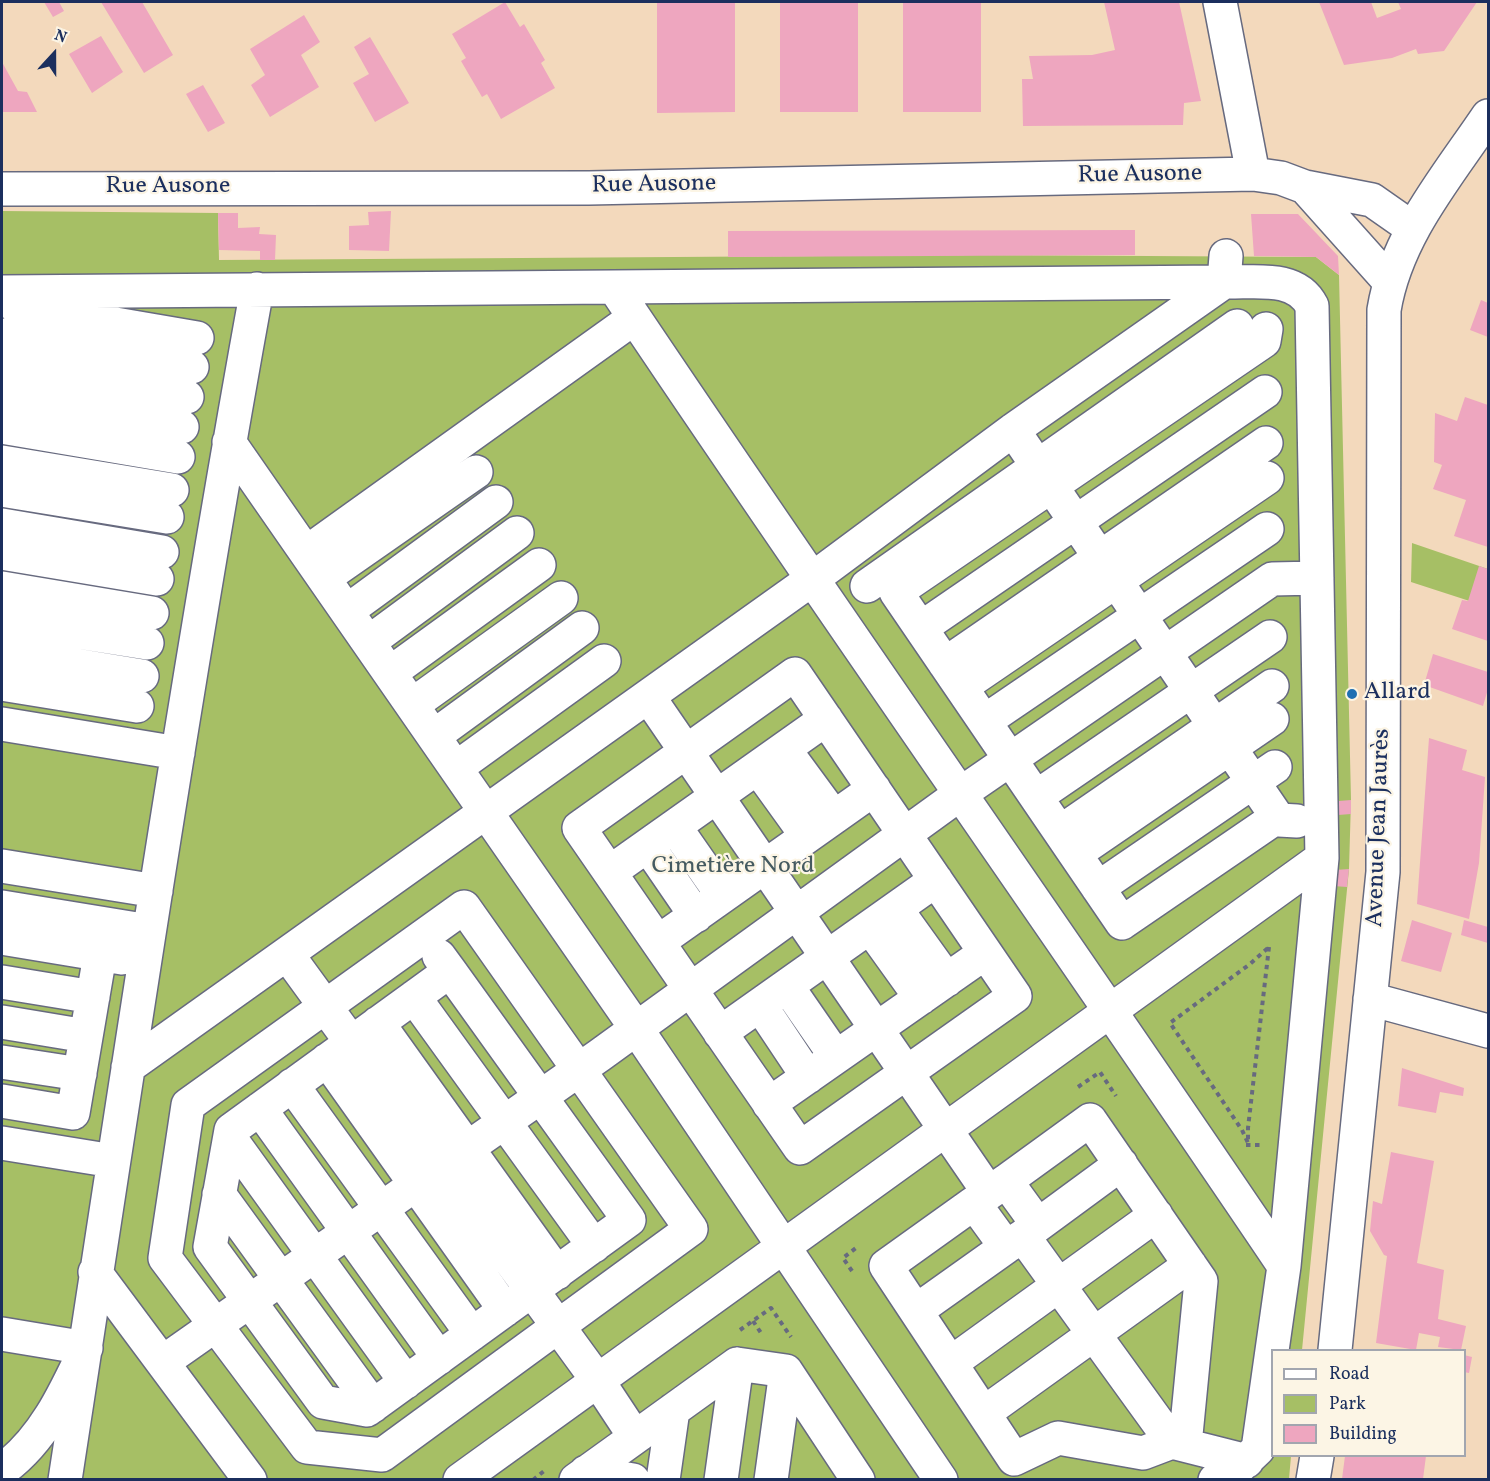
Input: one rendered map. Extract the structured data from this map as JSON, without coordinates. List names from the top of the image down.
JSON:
{
  "streets": {
    "street": ["Rue Ausone", "Avenue Jean Jaurès"]
  },
  "crossings": [
    ["Rue Ausone", "Avenue Jean Jaurès"]
  ],
  "parks": ["Cimetière Nord"],
  "places": ["Allard"],
  "legend": ["Road", "Park", "Building"],
  "north": "top"
}
